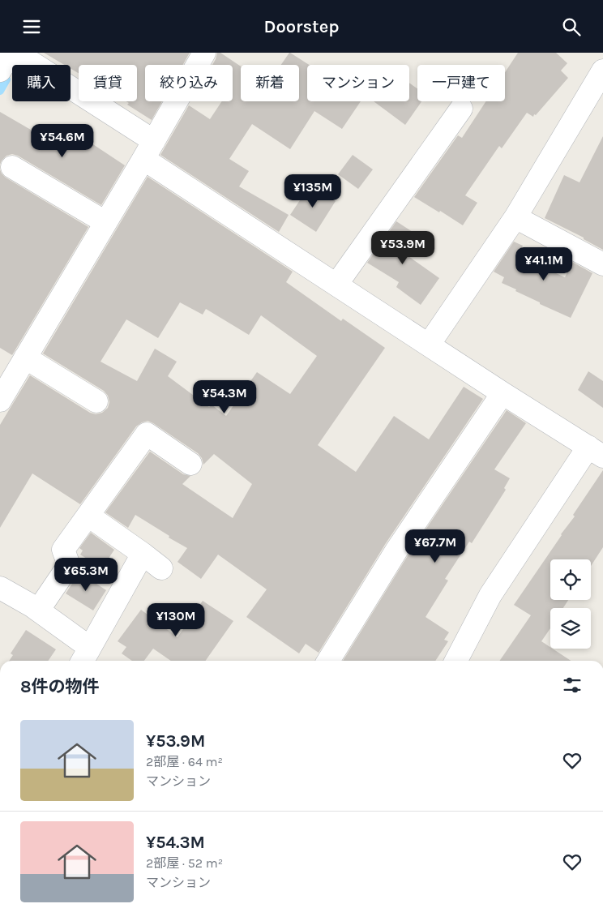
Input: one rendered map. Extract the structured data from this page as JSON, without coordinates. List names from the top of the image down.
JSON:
{
  "page": {
    "header": "Doorstep",
    "chip": [
      "購入",
      "賃貸",
      "絞り込み",
      "新着",
      "マンション",
      "一戸建て"
    ],
    "price": [
      "¥54.6M",
      "¥135M",
      "¥53.9M",
      "¥41.1M",
      "¥54.3M",
      "¥67.7M",
      "¥65.3M",
      "¥130M"
    ],
    "heading": "8件の物件",
    "list": [
      {
        "name": "¥53.9M",
        "note": "2部屋 · 64 m² · マンション"
      },
      {
        "name": "¥54.3M",
        "note": "2部屋 · 52 m² · マンション"
      }
    ]
  }
}
